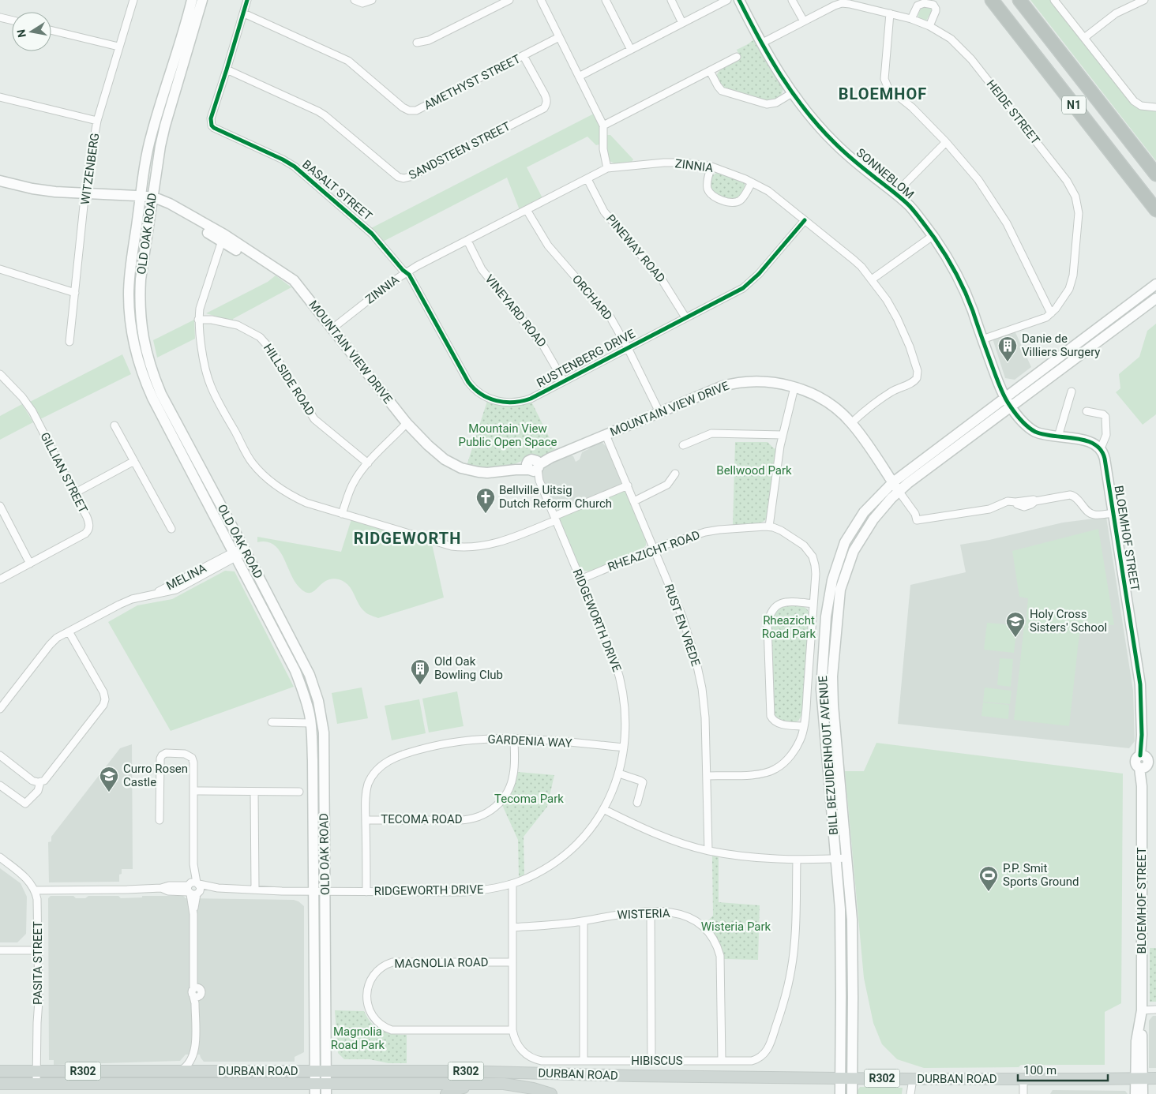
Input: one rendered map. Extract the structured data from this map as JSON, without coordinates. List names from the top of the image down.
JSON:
{
  "streets": {
    "highway": ["N1"],
    "main road": [
      "SONNEBLOM",
      "OLD OAK ROAD",
      "MOUNTAIN VIEW DRIVE",
      "BLOEMHOF STREET",
      "BILL BEZUIDENHOUT AVENUE",
      "R302",
      "DURBAN ROAD"
    ],
    "street": [
      "AMETHYST STREET",
      "HEIDE STREET",
      "SANDSTEEN STREET",
      "ZINNIA",
      "WITZENBERG",
      "BASALT STREET",
      "PINEWAY ROAD",
      "ORCHARD",
      "VINEYARD ROAD",
      "RUSTENBERG DRIVE",
      "HILLSIDE ROAD",
      "GILLIAN STREET",
      "RHEAZICHT ROAD",
      "MELINA",
      "RIDGEWORTH DRIVE",
      "RUST EN VREDE",
      "GARDENIA WAY",
      "TECOMA ROAD",
      "WISTERIA",
      "PASITA STREET",
      "MAGNOLIA ROAD",
      "HIBISCUS"
    ]
  },
  "crossings": [
    ["AMETHYST STREET", "SANDSTEEN STREET"],
    ["AMETHYST STREET", "BASALT STREET"],
    ["HEIDE STREET", "SONNEBLOM"],
    ["SANDSTEEN STREET", "BASALT STREET"],
    ["ZINNIA", "BASALT STREET"],
    ["ZINNIA", "PINEWAY ROAD"],
    ["ZINNIA", "ORCHARD"],
    ["ZINNIA", "VINEYARD ROAD"],
    ["ZINNIA", "MOUNTAIN VIEW DRIVE"],
    ["ZINNIA", "RUSTENBERG DRIVE"],
    ["WITZENBERG", "MOUNTAIN VIEW DRIVE"],
    ["SONNEBLOM", "BILL BEZUIDENHOUT AVENUE"],
    ["BASALT STREET", "RUSTENBERG DRIVE"],
    ["OLD OAK ROAD", "MOUNTAIN VIEW DRIVE"],
    ["OLD OAK ROAD", "MELINA"],
    ["OLD OAK ROAD", "RIDGEWORTH DRIVE"],
    ["OLD OAK ROAD", "DURBAN ROAD"],
    ["PINEWAY ROAD", "RUSTENBERG DRIVE"],
    ["ORCHARD", "MOUNTAIN VIEW DRIVE"],
    ["ORCHARD", "RUSTENBERG DRIVE"],
    ["VINEYARD ROAD", "RUSTENBERG DRIVE"],
    ["MOUNTAIN VIEW DRIVE", "RIDGEWORTH DRIVE"],
    ["MOUNTAIN VIEW DRIVE", "RUST EN VREDE"],
    ["MOUNTAIN VIEW DRIVE", "BILL BEZUIDENHOUT AVENUE"],
    ["BLOEMHOF STREET", "DURBAN ROAD"],
    ["RHEAZICHT ROAD", "RIDGEWORTH DRIVE"],
    ["RHEAZICHT ROAD", "RUST EN VREDE"],
    ["RIDGEWORTH DRIVE", "GARDENIA WAY"],
    ["RIDGEWORTH DRIVE", "PASITA STREET"],
    ["RIDGEWORTH DRIVE", "HIBISCUS"],
    ["GARDENIA WAY", "TECOMA ROAD"],
    ["BILL BEZUIDENHOUT AVENUE", "DURBAN ROAD"],
    ["WISTERIA", "HIBISCUS"],
    ["PASITA STREET", "DURBAN ROAD"],
    ["MAGNOLIA ROAD", "HIBISCUS"],
    ["R302", "DURBAN ROAD"]
  ],
  "districts": ["BLOEMHOF", "RIDGEWORTH"],
  "parks": [
    "Mountain View Public Open Space",
    "Bellwood Park",
    "Rheazicht Road Park",
    "Tecoma Park",
    "Wisteria Park",
    "Magnolia Road Park"
  ],
  "places": {
    "building": ["Danie de Villiers Surgery", "Old Oak Bowling Club"],
    "church": ["Bellville Uitsig Dutch Reform Church"],
    "school or university": ["Holy Cross Sisters' School", "Curro Rosen Castle"],
    "sports": ["P.P. Smit Sports Ground"]
  },
  "scale_bar": "100 m",
  "north": "left"
}
